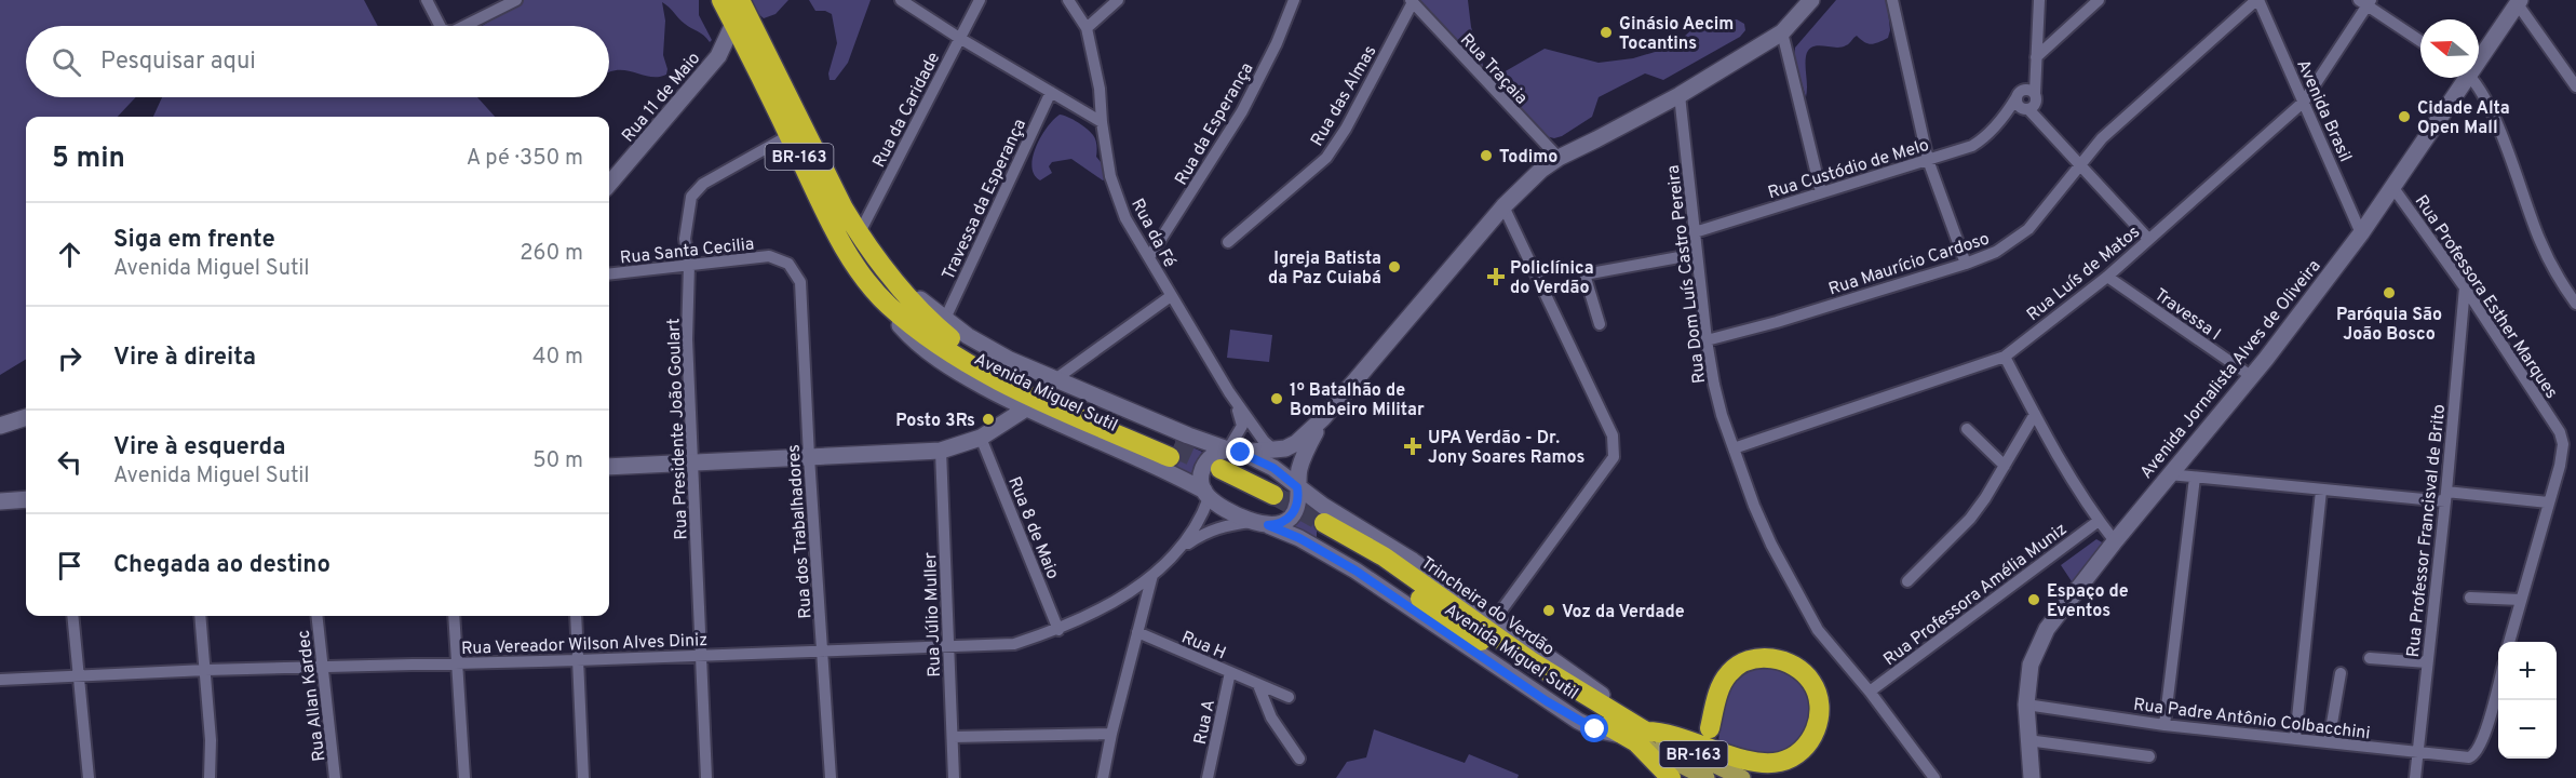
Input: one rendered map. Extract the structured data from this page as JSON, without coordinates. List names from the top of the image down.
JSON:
{
  "streets": {
    "highway": ["BR-163", "Avenida Miguel Sutil", "Trincheira do Verdão"],
    "street": [
      "Rua Traçaia",
      "Rua das Almas",
      "Rua 11 de Maio",
      "Rua da Caridade",
      "Avenida Brasil",
      "Rua da Esperança",
      "Rua Custódio de Melo",
      "Travessa da Esperança",
      "Rua da Fé",
      "Rua Santa Cecilia",
      "Rua Maurício Cardoso",
      "Rua Luís de Matos",
      "Rua Dom Luís Castro Pereira",
      "Rua Professora Esther Marques",
      "Travessa I",
      "Avenida Jornalista Alves de Oliveira",
      "Rua Presidente João Goulart",
      "Rua 8 de Maio",
      "Rua Professor Francisval de Brito",
      "Rua dos Trabalhadores",
      "Rua Professora Amélia Muniz",
      "Rua Júlio Muller",
      "Rua Vereador Wilson Alves Diniz",
      "Rua H",
      "Rua Allan Kardec",
      "Rua Padre Antônio Colbacchini",
      "Rua A"
    ]
  },
  "crossings": [
    ["Rua Traçaia", "Rua das Almas"],
    ["Rua 11 de Maio", "Avenida Miguel Sutil"],
    ["Rua da Caridade", "Avenida Miguel Sutil"],
    ["Avenida Brasil", "Rua Maurício Cardoso"],
    ["Avenida Brasil", "Rua Luís de Matos"],
    ["Avenida Brasil", "Avenida Jornalista Alves de Oliveira"],
    ["Rua da Esperança", "Rua da Fé"],
    ["BR-163", "Avenida Miguel Sutil"],
    ["Rua Custódio de Melo", "Rua Dom Luís Castro Pereira"],
    ["Travessa da Esperança", "Avenida Miguel Sutil"],
    ["Rua da Fé", "Avenida Miguel Sutil"],
    ["Rua Santa Cecilia", "Rua Presidente João Goulart"],
    ["Rua Santa Cecilia", "Rua dos Trabalhadores"],
    ["Rua Maurício Cardoso", "Rua Dom Luís Castro Pereira"],
    ["Rua Luís de Matos", "Rua Dom Luís Castro Pereira"],
    ["Rua Luís de Matos", "Travessa I"],
    ["Rua Dom Luís Castro Pereira", "Rua Professora Amélia Muniz"],
    ["Rua Professora Esther Marques", "Avenida Jornalista Alves de Oliveira"],
    ["Rua Professora Esther Marques", "Rua Professor Francisval de Brito"],
    ["Travessa I", "Avenida Jornalista Alves de Oliveira"],
    ["Avenida Jornalista Alves de Oliveira", "Rua Padre Antônio Colbacchini"],
    ["Avenida Miguel Sutil", "Rua Presidente João Goulart"],
    ["Avenida Miguel Sutil", "Trincheira do Verdão"],
    ["Rua Presidente João Goulart", "Rua Vereador Wilson Alves Diniz"],
    ["Rua 8 de Maio", "Rua Vereador Wilson Alves Diniz"],
    ["Rua Professor Francisval de Brito", "Rua Padre Antônio Colbacchini"],
    ["Rua dos Trabalhadores", "Rua Vereador Wilson Alves Diniz"],
    ["Rua Júlio Muller", "Rua Vereador Wilson Alves Diniz"],
    ["Rua Vereador Wilson Alves Diniz", "Rua Allan Kardec"],
    ["Rua H", "Rua A"]
  ],
  "places": {
    "other": [
      "Ginásio Aecim Tocantins",
      "Cidade Alta Open Mall",
      "Todimo",
      "Igreja Batista da Paz Cuiabá",
      "Paróquia São João Bosco",
      "1º Batalhão de Bombeiro Militar",
      "Posto 3Rs",
      "Espaço de Eventos",
      "Voz da Verdade"
    ],
    "health": ["Policlínica do Verdão", "UPA Verdão - Dr. Jony Soares Ramos"]
  },
  "north": "left",
  "page": {
    "search": "Pesquisar aqui",
    "heading": ["5 min", "A pé · 350 m"],
    "list": [
      ["Siga em frente", "Avenida Miguel Sutil", "260 m"],
      ["Vire à direita", "40 m"],
      ["Vire à esquerda", "Avenida Miguel Sutil", "50 m"],
      "Chegada ao destino"
    ],
    "map_buttons": ["+", "−"]
  }
}
